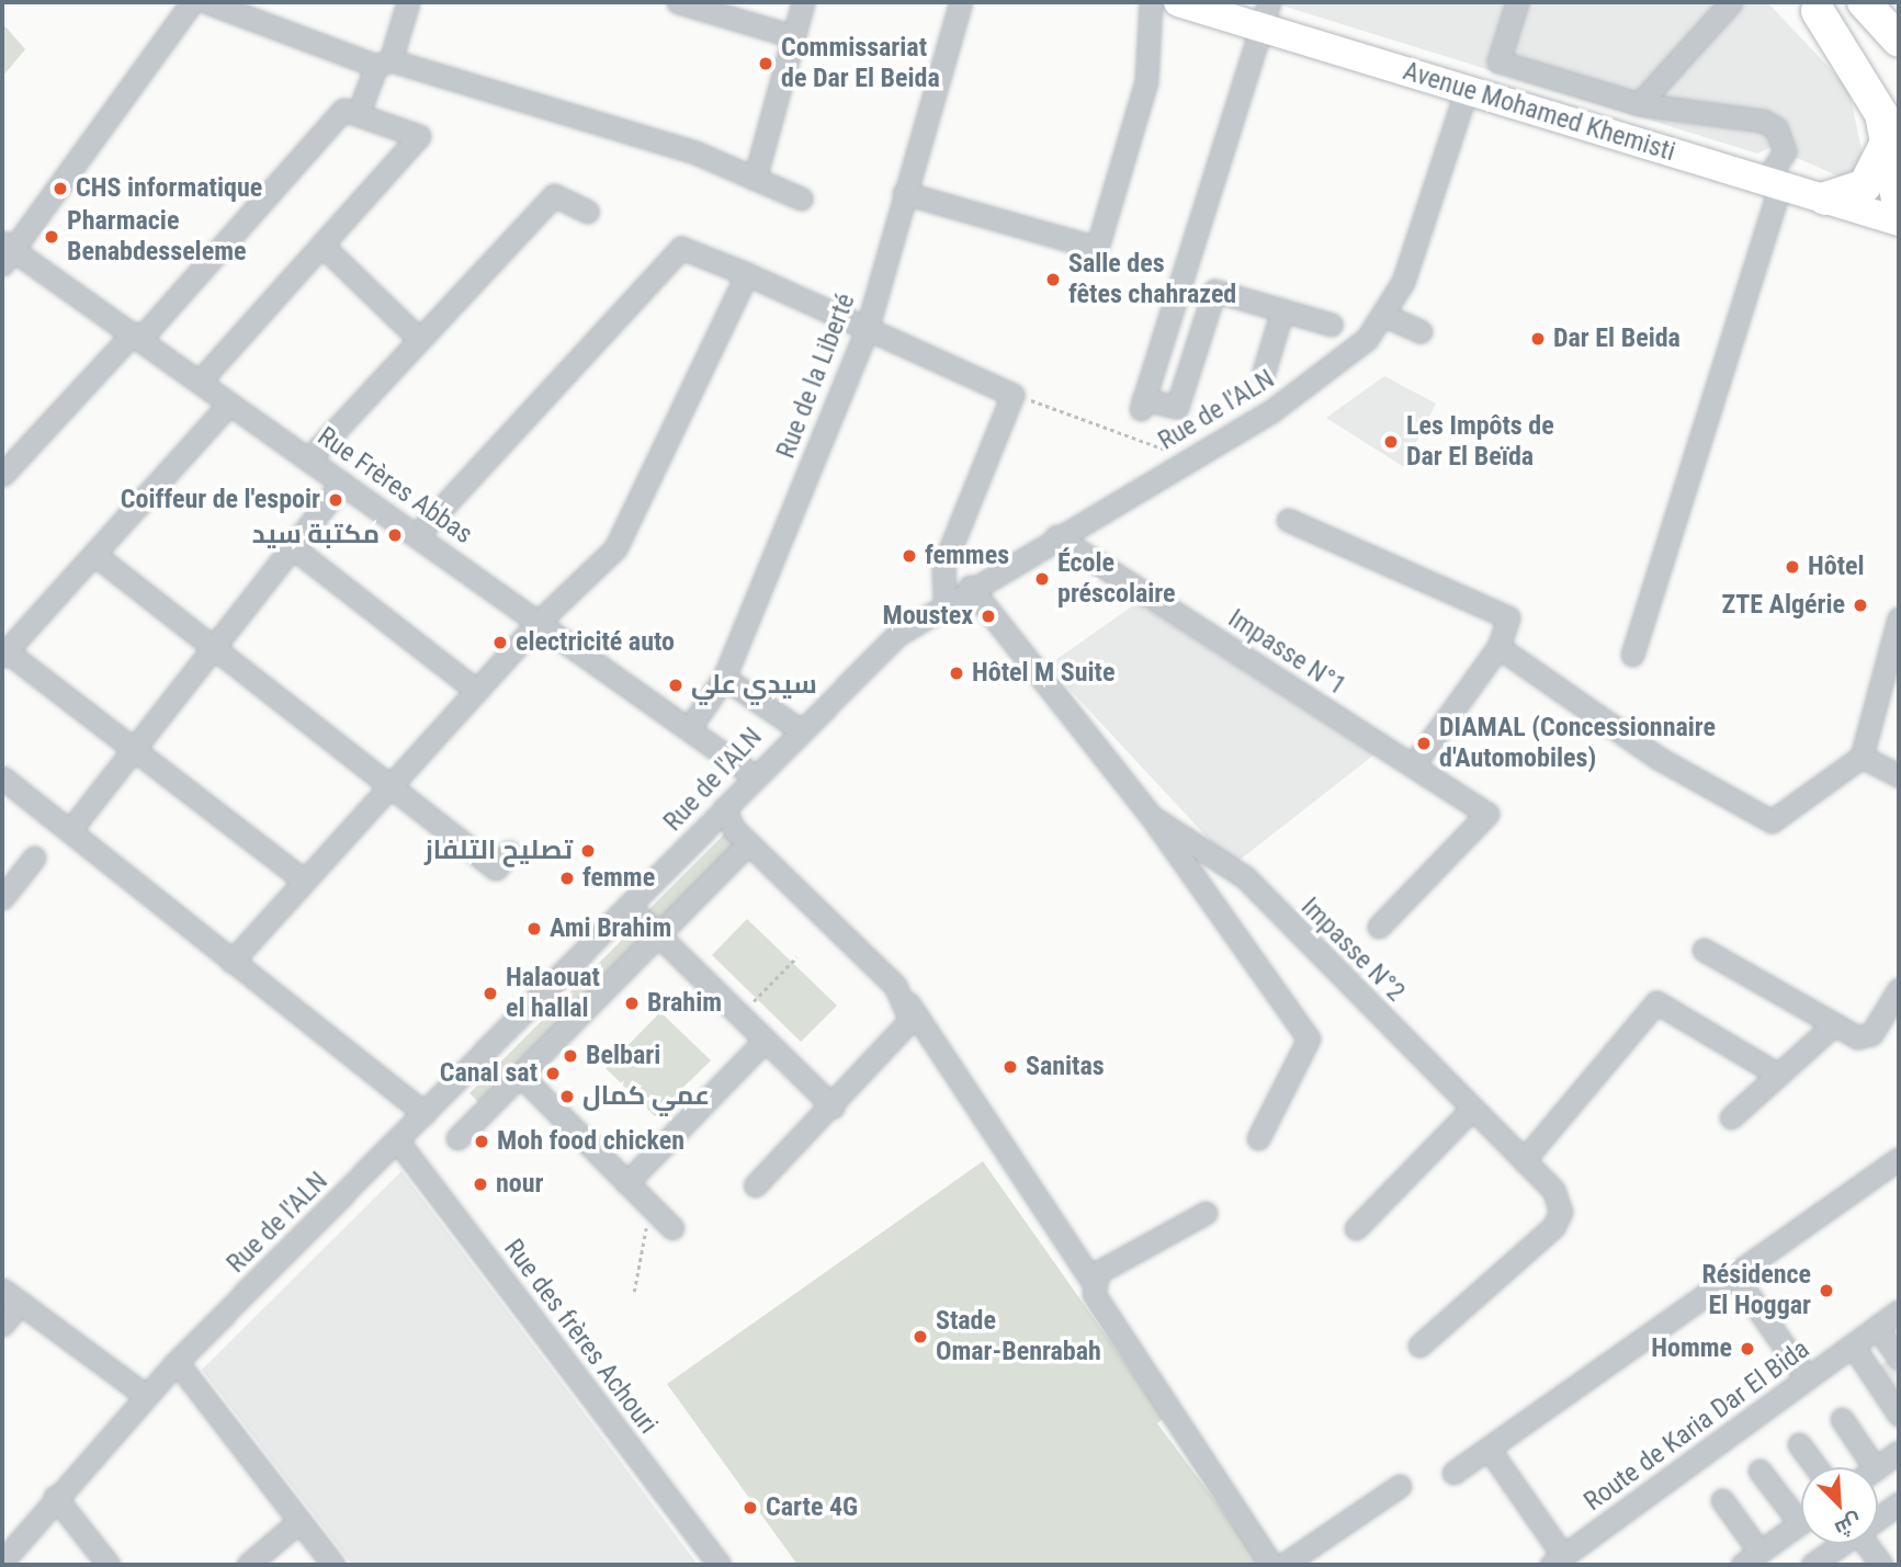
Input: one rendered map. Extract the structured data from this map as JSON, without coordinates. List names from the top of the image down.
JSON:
{
  "streets": {
    "main road": ["Avenue Mohamed Khemisti"],
    "street": [
      "Rue de la Liberté",
      "Rue de l'ALN",
      "Rue Frères Abbas",
      "Impasse N°1",
      "Impasse N°2",
      "Rue des frères Achouri",
      "Route de Karia Dar El Bida"
    ]
  },
  "crossings": [
    ["Avenue Mohamed Khemisti", "Rue de l'ALN"],
    ["Rue de la Liberté", "Rue Frères Abbas"],
    ["Rue de l'ALN", "Rue Frères Abbas"],
    ["Rue de l'ALN", "Impasse N°1"],
    ["Rue de l'ALN", "Impasse N°2"],
    ["Rue de l'ALN", "Rue des frères Achouri"]
  ],
  "places": [
    "Commissariat de Dar El Beida",
    "CHS informatique",
    "Pharmacie Benabdesseleme",
    "Salle des fêtes chahrazed",
    "Dar El Beida",
    "Les Impôts de Dar El Beïda",
    "Coiffeur de l'espoir",
    "مكتبة سيد",
    "femmes",
    "Hôtel",
    "École préscolaire",
    "ZTE Algérie",
    "Moustex",
    "electricité auto",
    "Hôtel M Suite",
    "سيدي علي",
    "DIAMAL (Concessionnaire d'Automobiles)",
    "تصليح التلفاز",
    "femme",
    "Ami Brahim",
    "Halaouat el hallal",
    "Brahim",
    "Belbari",
    "Sanitas",
    "Canal sat",
    "عمي كمال",
    "Moh food chicken",
    "nour",
    "Résidence El Hoggar",
    "Stade Omar-Benrabah",
    "Homme",
    "Carte 4G"
  ],
  "north": "bottom right"
}
